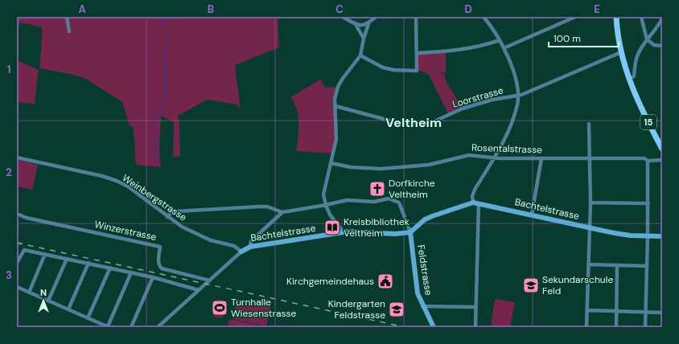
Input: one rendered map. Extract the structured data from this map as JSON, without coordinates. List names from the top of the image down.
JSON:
{
  "streets": {
    "main road": ["15"],
    "street": [
      "Loorstrasse",
      "Rosentalstrasse",
      "Weinbergstrasse",
      "Bachtelstrasse",
      "Winzerstrasse",
      "Feldstrasse"
    ]
  },
  "crossings": [
    ["Loorstrasse", "15"],
    ["Weinbergstrasse", "Bachtelstrasse"],
    ["Bachtelstrasse", "Winzerstrasse"],
    ["Bachtelstrasse", "Feldstrasse"]
  ],
  "districts": ["Veltheim"],
  "places": {
    "church": ["Dorfkirche Veltheim"],
    "library": ["Kreisbibliothek Veltheim"],
    "public building": ["Kirchgemeindehaus"],
    "school or university": ["Sekundarschule Feld", "Kindergarten Feldstrasse"],
    "sports": ["Turnhalle Wiesenstrasse"]
  },
  "scale_bar": "100 m",
  "north": "top",
  "grid": {
    "columns": [
      "A",
      "B",
      "C",
      "D",
      "E"
    ],
    "rows": ["1", "2", "3"]
  }
}
